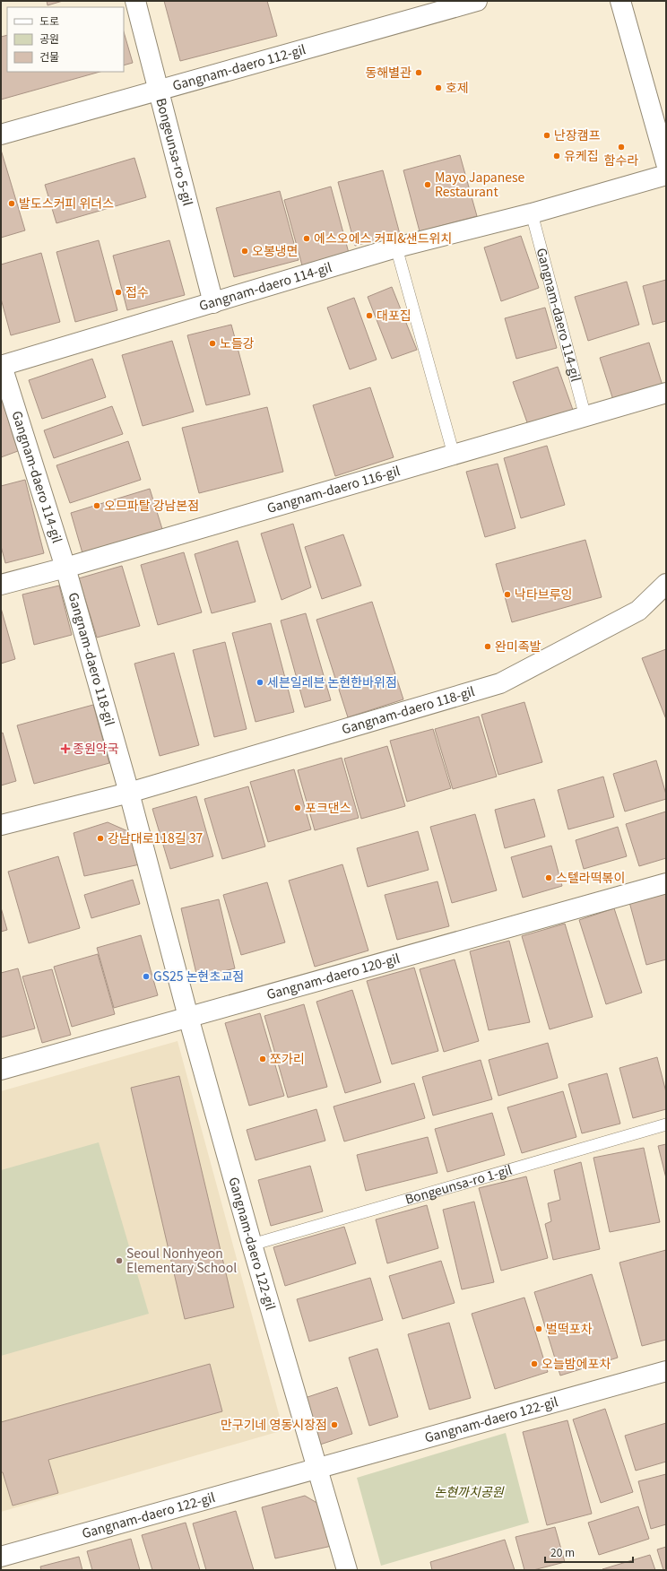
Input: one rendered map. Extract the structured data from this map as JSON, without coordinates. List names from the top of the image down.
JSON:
{
  "streets": {
    "street": [
      "Gangnam-daero 112-gil",
      "Bongeunsa-ro 5-gil",
      "Gangnam-daero 114-gil",
      "Gangnam-daero 116-gil",
      "Gangnam-daero 118-gil",
      "Gangnam-daero 120-gil",
      "Gangnam-daero 122-gil"
    ],
    "lane": ["Bongeunsa-ro 1-gil"]
  },
  "crossings": [
    ["Gangnam-daero 112-gil", "Bongeunsa-ro 5-gil"],
    ["Bongeunsa-ro 5-gil", "Gangnam-daero 114-gil"],
    ["Gangnam-daero 114-gil", "Gangnam-daero 116-gil"],
    ["Gangnam-daero 114-gil", "Gangnam-daero 118-gil"],
    ["Gangnam-daero 116-gil", "Gangnam-daero 118-gil"],
    ["Gangnam-daero 118-gil", "Gangnam-daero 120-gil"],
    ["Gangnam-daero 118-gil", "Gangnam-daero 122-gil"],
    ["Gangnam-daero 120-gil", "Gangnam-daero 122-gil"],
    ["Bongeunsa-ro 1-gil", "Gangnam-daero 122-gil"]
  ],
  "parks": ["논현까치공원"],
  "places": {
    "other": [
      "동해별관",
      "호제",
      "난장캠프",
      "함수라",
      "유케집",
      "Mayo Japanese Restaurant",
      "발도스커피 위더스",
      "에스오에스 커피&샌드위치",
      "오봉냉면",
      "접수",
      "대포집",
      "노들강",
      "오므파탈 강남본점",
      "낙타브루잉",
      "완미족발",
      "세븐일레븐 논현한바위점",
      "포크댄스",
      "강남대로118길 37",
      "스텔라떡볶이",
      "GS25 논현초교점",
      "쪼가리",
      "Seoul Nonhyeon Elementary School",
      "벌떡포차",
      "오늘밤에포차",
      "만구기네 영동시장점"
    ],
    "health": ["종원약국"]
  },
  "legend": ["도로", "공원", "건물"],
  "scale_bar": "20 m"
}
